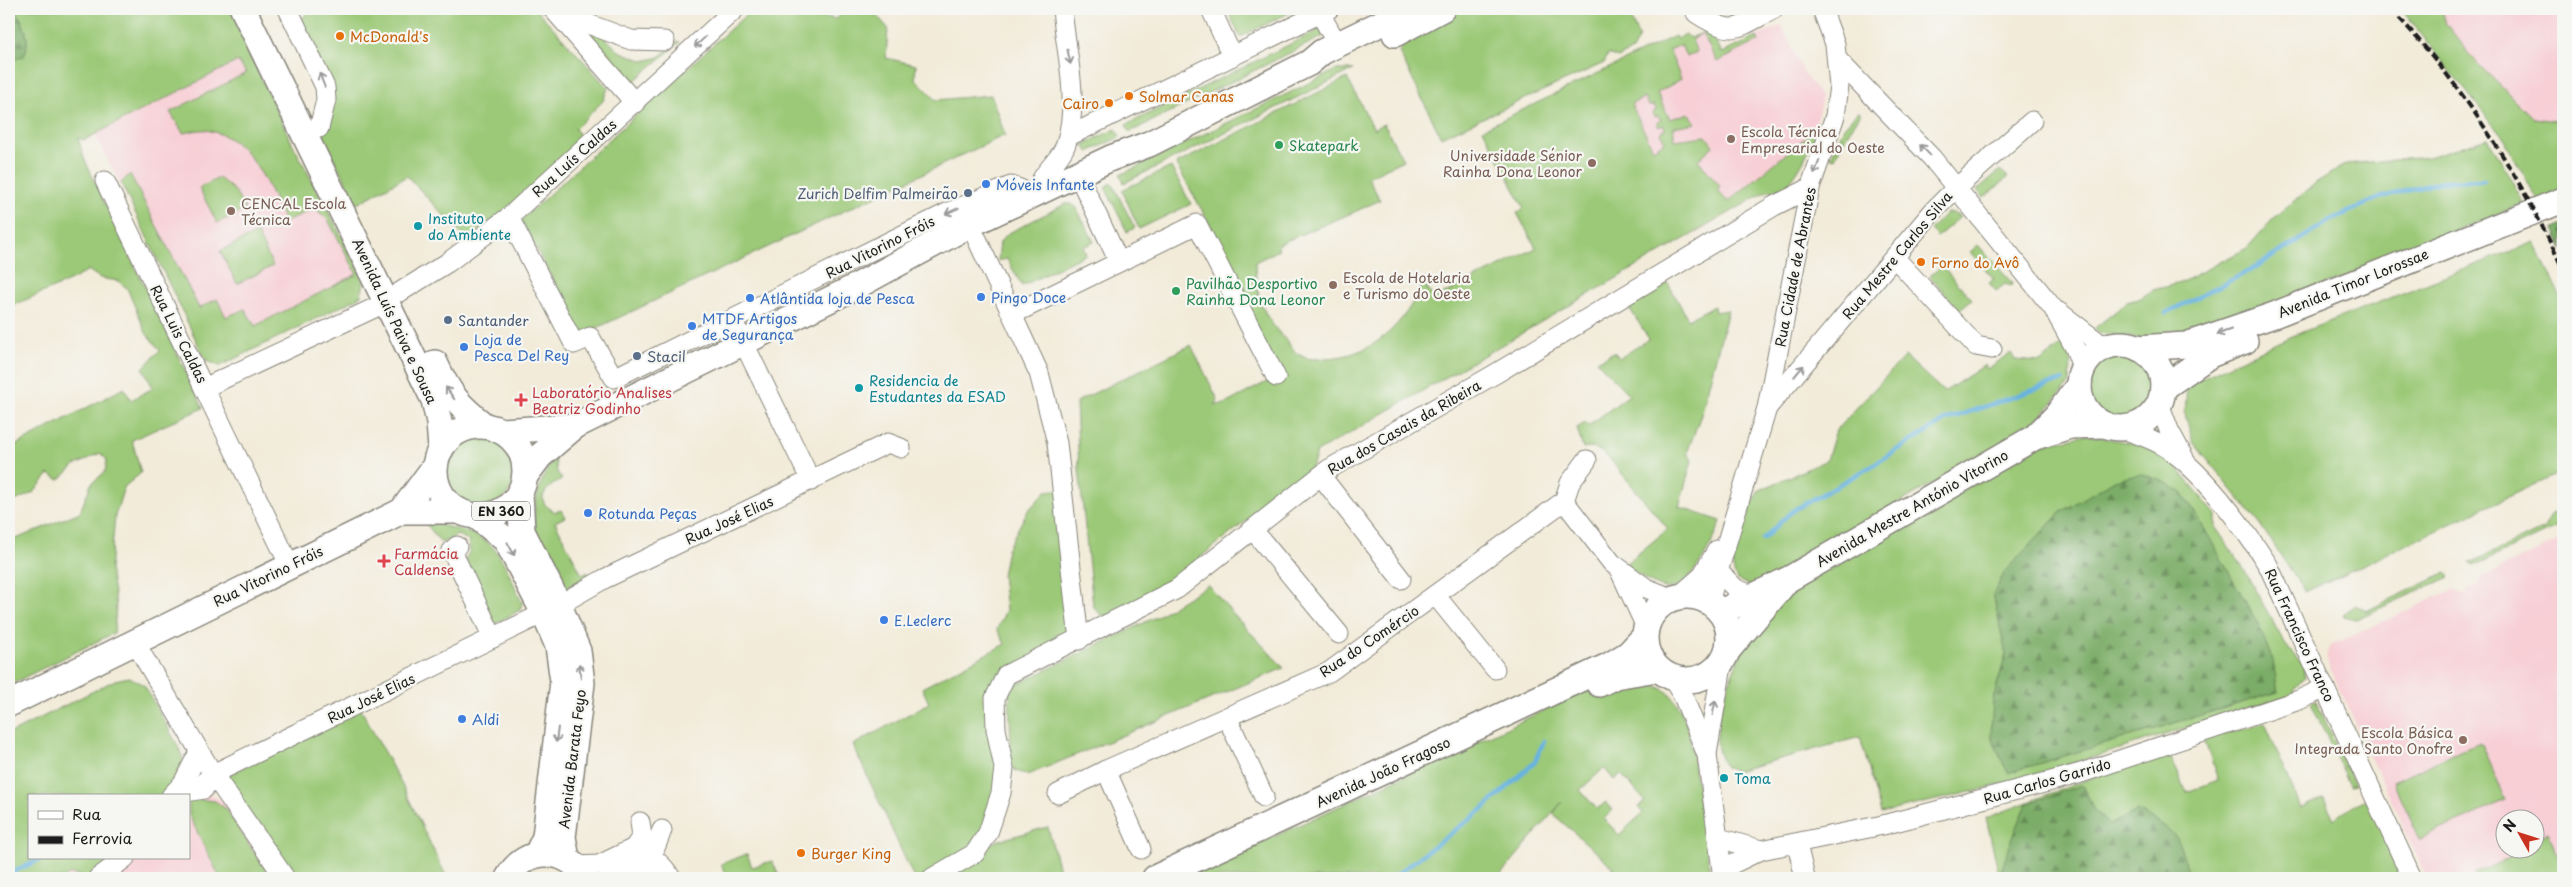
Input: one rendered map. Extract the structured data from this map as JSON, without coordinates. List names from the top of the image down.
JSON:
{
  "streets": {
    "main road": [
      "Rua Vitorino Fróis",
      "Avenida Timor Lorossae",
      "Avenida Luís Paiva e Sousa",
      "Avenida Mestre António Vitorino",
      "EN 360",
      "Avenida Barata Feyo",
      "Avenida João Fragoso"
    ],
    "street": [
      "Rua Luís Caldas",
      "Rua Mestre Carlos Silva",
      "Rua Cidade de Abrantes",
      "Rua Luis Caldas",
      "Rua dos Casais da Ribeira",
      "Rua José Elias",
      "Rua Francisco Franco",
      "Rua do Comércio",
      "Rua Carlos Garrido"
    ]
  },
  "crossings": [
    ["Rua Luís Caldas", "Rua Vitorino Fróis"],
    ["Rua Luís Caldas", "Avenida Luís Paiva e Sousa"],
    ["Rua Luís Caldas", "Rua Luis Caldas"],
    ["Rua Vitorino Fróis", "Avenida Luís Paiva e Sousa"],
    ["Rua Vitorino Fróis", "EN 360"],
    ["Rua Vitorino Fróis", "Avenida Barata Feyo"],
    ["Rua Mestre Carlos Silva", "Rua Cidade de Abrantes"],
    ["Rua Cidade de Abrantes", "Rua dos Casais da Ribeira"],
    ["Avenida Luís Paiva e Sousa", "Rua Luis Caldas"],
    ["Avenida Luís Paiva e Sousa", "EN 360"],
    ["Avenida Luís Paiva e Sousa", "Avenida Barata Feyo"],
    ["EN 360", "Avenida Barata Feyo"],
    ["Rua José Elias", "Avenida Barata Feyo"],
    ["Rua Francisco Franco", "Rua Carlos Garrido"]
  ],
  "places": {
    "other": [
      "McDonald's",
      "Solmar Canas",
      "Cairo",
      "Escola Técnica Empresarial do Oeste",
      "Skatepark",
      "Universidade Sénior Rainha Dona Leonor",
      "Móveis Infante",
      "Zurich Delfim Palmeirão",
      "CENCAL Escola Técnica",
      "Instituto do Ambiente",
      "Forno do Avô",
      "Escola de Hotelaria e Turismo do Oeste",
      "Pavilhão Desportivo Rainha Dona Leonor",
      "Pingo Doce",
      "Atlântida loja de Pesca",
      "Santander",
      "MTDF Artigos de Segurança",
      "Loja de Pesca Del Rey",
      "Stacil",
      "Residencia de Estudantes da ESAD",
      "Rotunda Peças",
      "E.Leclerc",
      "Aldi",
      "Escola Básica Integrada Santo Onofre",
      "Toma",
      "Burger King"
    ],
    "health": ["Laboratório Analises Beatriz Godinho", "Farmácia Caldense"]
  },
  "legend": ["Rua", "Ferrovia"],
  "north": "top left"
}
